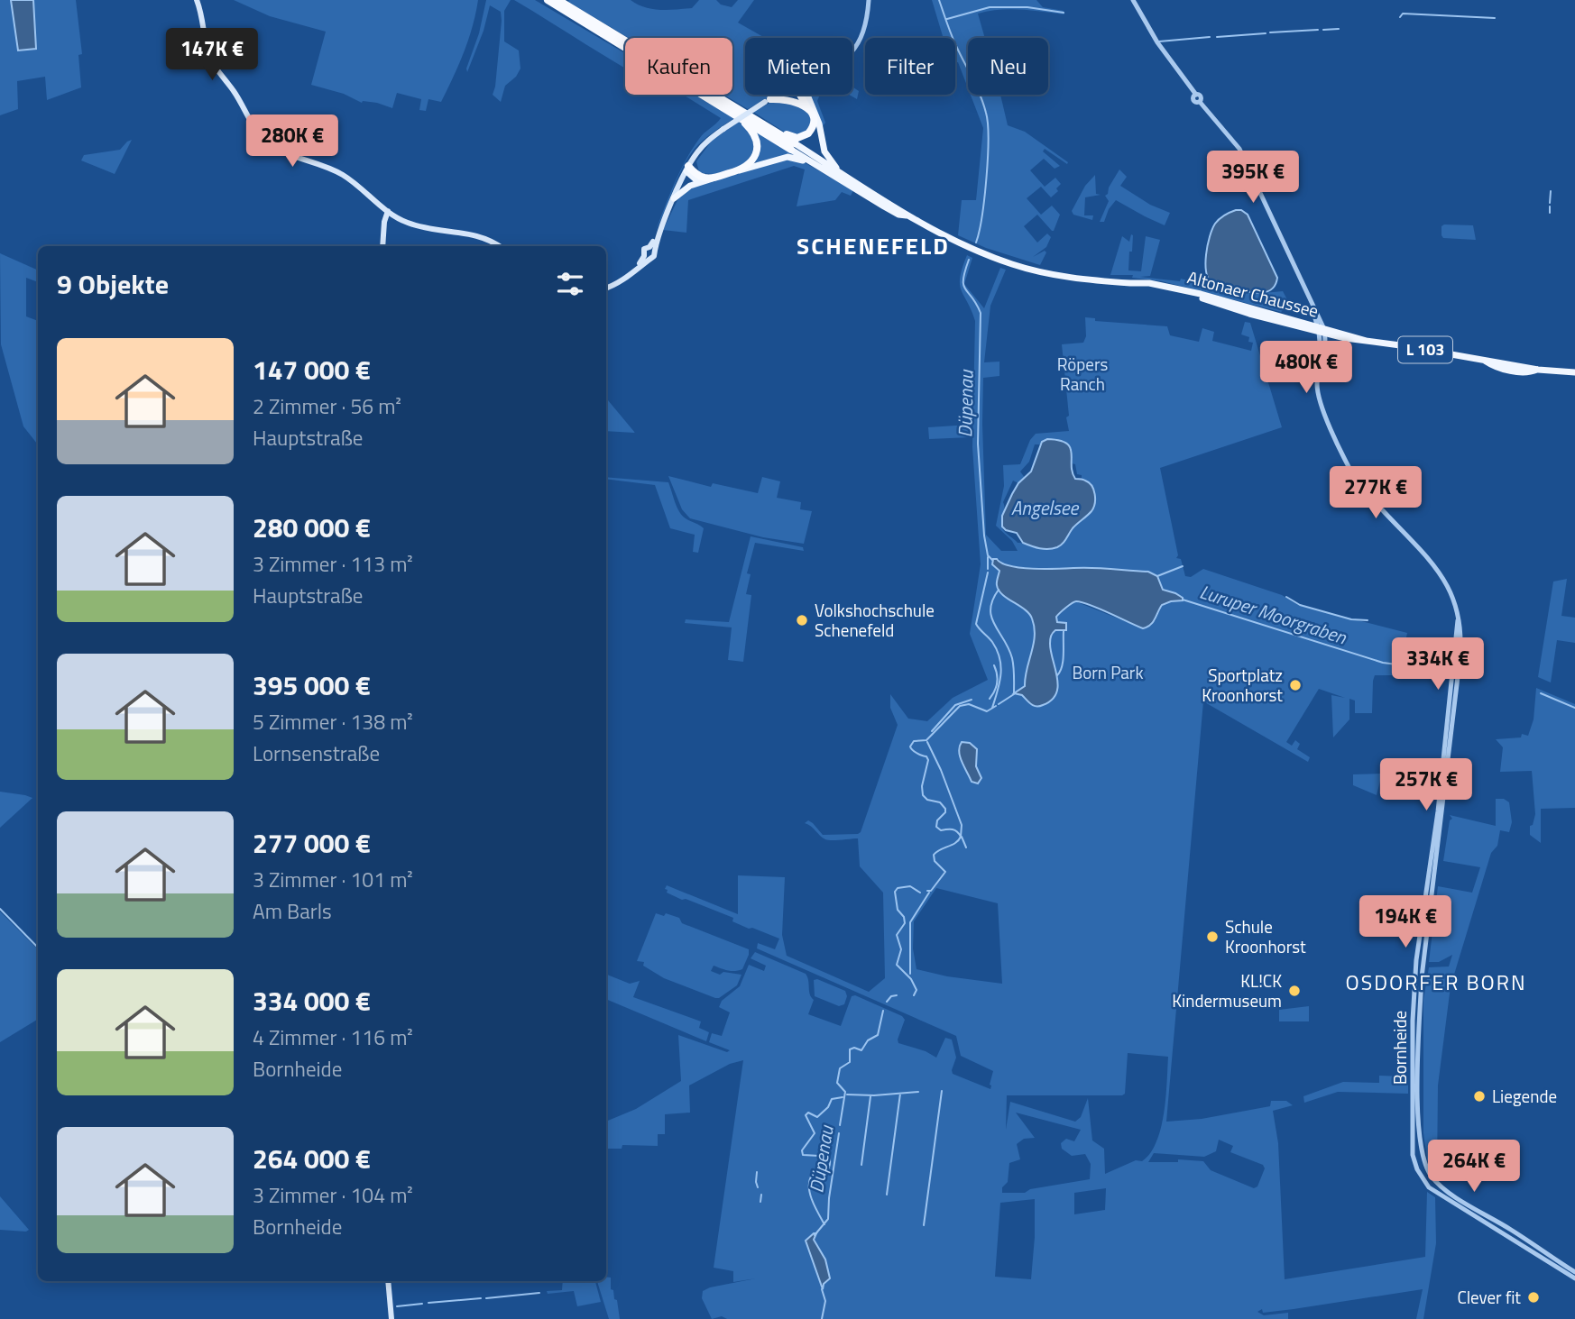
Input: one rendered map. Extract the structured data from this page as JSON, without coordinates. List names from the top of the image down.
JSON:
{
  "streets": {
    "highway": ["L 103"],
    "main road": ["Altonaer Chaussee"],
    "street": ["Bornheide"]
  },
  "crossings": [
    ["Altonaer Chaussee", "L 103"]
  ],
  "districts": ["SCHENEFELD", "OSDORFER BORN"],
  "water": ["Düpenau", "Angelsee", "Luruper Moorgraben"],
  "parks": ["Röpers Ranch", "Born Park"],
  "places": [
    "Volkshochschule Schenefeld",
    "Sportplatz Kroonhorst",
    "Schule Kroonhorst",
    "KL!CK Kindermuseum",
    "Liegende",
    "Clever fit"
  ],
  "page": {
    "price": [
      "147K €",
      "280K €",
      "395K €",
      "480K €",
      "277K €",
      "334K €",
      "257K €",
      "194K €",
      "264K €"
    ],
    "chip": [
      "Kaufen",
      "Mieten",
      "Filter",
      "Neu"
    ],
    "heading": "9 Objekte",
    "list": [
      {
        "name": "147 000 €",
        "note": "2 Zimmer · 56 m² · Hauptstraße"
      },
      {
        "name": "280 000 €",
        "note": "3 Zimmer · 113 m² · Hauptstraße"
      },
      {
        "name": "395 000 €",
        "note": "5 Zimmer · 138 m² · Lornsenstraße"
      },
      {
        "name": "277 000 €",
        "note": "3 Zimmer · 101 m² · Am Barls"
      },
      {
        "name": "334 000 €",
        "note": "4 Zimmer · 116 m² · Bornheide"
      },
      {
        "name": "264 000 €",
        "note": "3 Zimmer · 104 m² · Bornheide"
      }
    ]
  }
}
